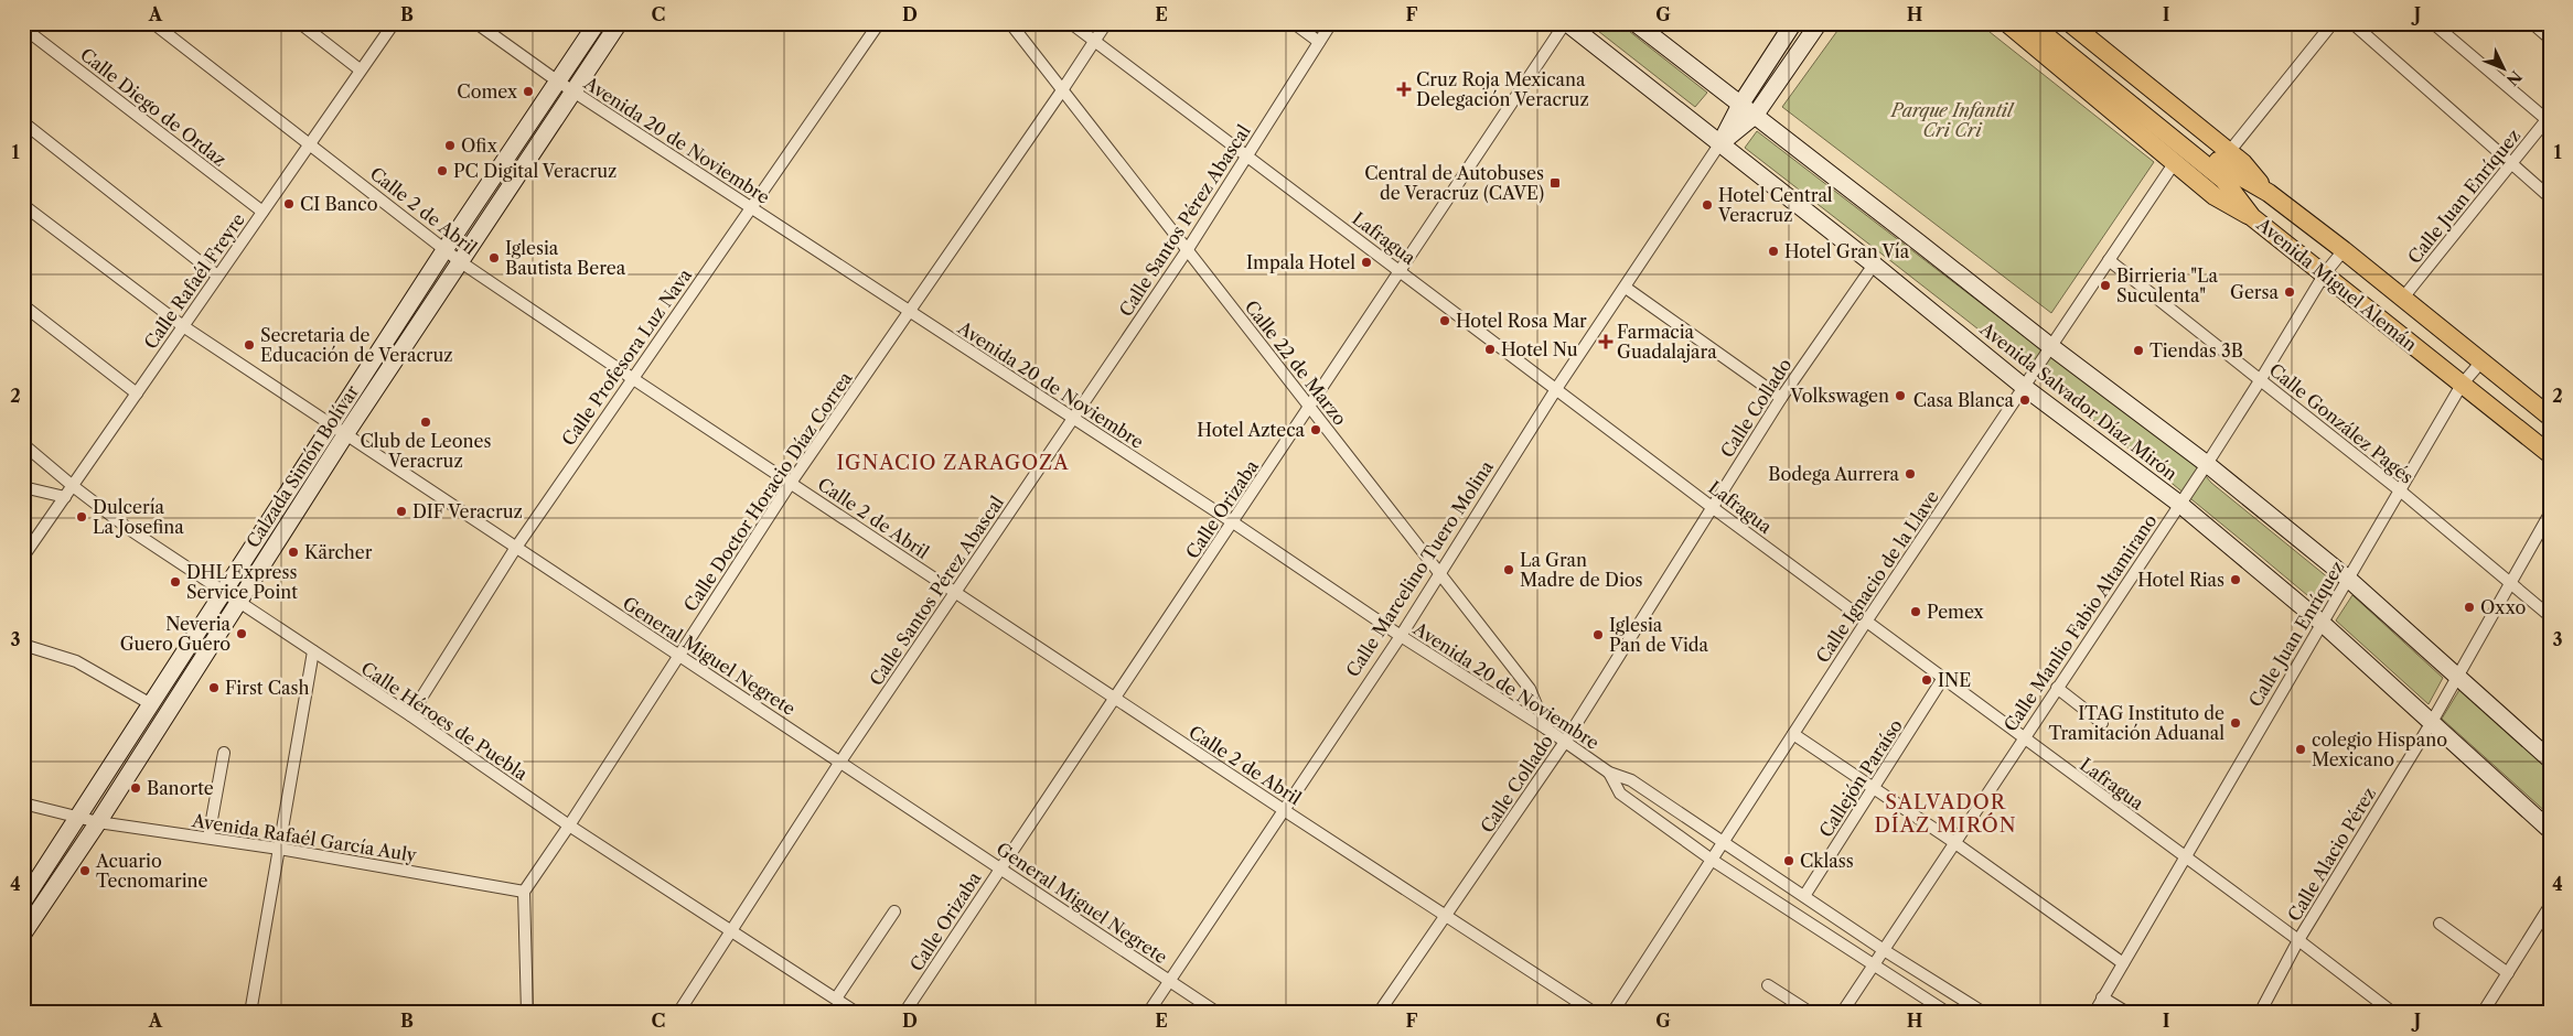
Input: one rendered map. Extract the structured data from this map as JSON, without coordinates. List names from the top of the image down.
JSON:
{
  "streets": {
    "main road": [
      "Avenida Miguel Alemán",
      "Avenida Salvador Díaz Mirón",
      "Calzada Simón Bolívar",
      "Calle Marcelino Tuero Molina"
    ],
    "street": [
      "Calle Diego de Ordaz",
      "Avenida 20 de Noviembre",
      "Calle Juan Enríquez",
      "Calle 2 de Abril",
      "Calle Santos Pérez Abascal",
      "Lafragua",
      "Calle Rafaél Freyre",
      "Calle Profesora Luz Nava",
      "Calle 22 de Marzo",
      "Calle Collado",
      "Calle González Pagés",
      "Calle Doctor Horacio Díaz Correa",
      "Calle Orizaba",
      "Calle Ignacio de la Llave",
      "Calle Manlio Fabio Altamirano",
      "General Miguel Negrete",
      "Calle Héroes de Puebla",
      "Callejón Paraíso",
      "Avenida Rafaél García Auly",
      "Calle Alacio Pérez"
    ]
  },
  "crossings": [
    ["Calle Diego de Ordaz", "Calle Rafaél Freyre"],
    ["Avenida 20 de Noviembre", "Calle Santos Pérez Abascal"],
    ["Avenida 20 de Noviembre", "Calle Profesora Luz Nava"],
    ["Avenida 20 de Noviembre", "Calle 22 de Marzo"],
    ["Avenida 20 de Noviembre", "Calle Collado"],
    ["Avenida 20 de Noviembre", "Calzada Simón Bolívar"],
    ["Avenida 20 de Noviembre", "Calle Doctor Horacio Díaz Correa"],
    ["Avenida 20 de Noviembre", "Calle Orizaba"],
    ["Avenida 20 de Noviembre", "Calle Marcelino Tuero Molina"],
    ["Avenida 20 de Noviembre", "Calle Ignacio de la Llave"],
    ["Avenida 20 de Noviembre", "Calle Manlio Fabio Altamirano"],
    ["Avenida 20 de Noviembre", "Callejón Paraíso"],
    ["Calle Juan Enríquez", "Lafragua"],
    ["Calle Juan Enríquez", "Avenida Miguel Alemán"],
    ["Calle Juan Enríquez", "Avenida Salvador Díaz Mirón"],
    ["Calle Juan Enríquez", "Calle González Pagés"],
    ["Calle 2 de Abril", "Calle Santos Pérez Abascal"],
    ["Calle 2 de Abril", "Calle Rafaél Freyre"],
    ["Calle 2 de Abril", "Calle Profesora Luz Nava"],
    ["Calle 2 de Abril", "Calle Collado"],
    ["Calle 2 de Abril", "Calzada Simón Bolívar"],
    ["Calle 2 de Abril", "Calle Doctor Horacio Díaz Correa"],
    ["Calle 2 de Abril", "Calle Orizaba"],
    ["Calle 2 de Abril", "Calle Marcelino Tuero Molina"],
    ["Calle Santos Pérez Abascal", "Lafragua"],
    ["Calle Santos Pérez Abascal", "Calle 22 de Marzo"],
    ["Calle Santos Pérez Abascal", "General Miguel Negrete"],
    ["Calle Santos Pérez Abascal", "Calle Héroes de Puebla"],
    ["Lafragua", "Calle Collado"],
    ["Lafragua", "Calle Doctor Horacio Díaz Correa"],
    ["Lafragua", "Calle Orizaba"],
    ["Lafragua", "Calle Marcelino Tuero Molina"],
    ["Lafragua", "Calle Ignacio de la Llave"],
    ["Lafragua", "Calle Manlio Fabio Altamirano"],
    ["Lafragua", "Callejón Paraíso"],
    ["Lafragua", "Calle Alacio Pérez"],
    ["Calle Rafaél Freyre", "General Miguel Negrete"],
    ["Calle Rafaél Freyre", "Calle Héroes de Puebla"],
    ["Avenida Miguel Alemán", "Calle Manlio Fabio Altamirano"],
    ["Calle Profesora Luz Nava", "General Miguel Negrete"],
    ["Calle Profesora Luz Nava", "Calle Héroes de Puebla"],
    ["Calle 22 de Marzo", "Calle Doctor Horacio Díaz Correa"],
    ["Calle 22 de Marzo", "Calle Orizaba"],
    ["Calle 22 de Marzo", "Calle Marcelino Tuero Molina"],
    ["Avenida Salvador Díaz Mirón", "Calle Collado"],
    ["Avenida Salvador Díaz Mirón", "Calle Orizaba"],
    ["Avenida Salvador Díaz Mirón", "Calle Marcelino Tuero Molina"],
    ["Avenida Salvador Díaz Mirón", "Calle Ignacio de la Llave"],
    ["Avenida Salvador Díaz Mirón", "Calle Manlio Fabio Altamirano"],
    ["Avenida Salvador Díaz Mirón", "Calle Alacio Pérez"],
    ["Calle González Pagés", "Calle Ignacio de la Llave"],
    ["Calle González Pagés", "Calle Manlio Fabio Altamirano"],
    ["Calle González Pagés", "Calle Alacio Pérez"],
    ["Calzada Simón Bolívar", "General Miguel Negrete"],
    ["Calzada Simón Bolívar", "Calle Héroes de Puebla"],
    ["Calzada Simón Bolívar", "Avenida Rafaél García Auly"],
    ["Calle Doctor Horacio Díaz Correa", "General Miguel Negrete"],
    ["Calle Doctor Horacio Díaz Correa", "Calle Héroes de Puebla"],
    ["Calle Doctor Horacio Díaz Correa", "Avenida Rafaél García Auly"],
    ["Calle Orizaba", "General Miguel Negrete"],
    ["Calle Marcelino Tuero Molina", "General Miguel Negrete"]
  ],
  "districts": ["IGNACIO ZARAGOZA", "SALVADOR DÍAZ MIRÓN"],
  "parks": ["Parque Infantil Cri Cri"],
  "places": {
    "health": ["Cruz Roja Mexicana Delegación Veracruz", "Farmacia Guadalajara"],
    "other": [
      "Comex",
      "Ofix",
      "PC Digital Veracruz",
      "CI Banco",
      "Hotel Central Veracruz",
      "Hotel Gran Vía",
      "Iglesia Bautista Berea",
      "Impala Hotel",
      "Birrieria \"La Suculenta\"",
      "Gersa",
      "Hotel Rosa Mar",
      "Secretaria de Educación de Veracruz",
      "Hotel Nu",
      "Tiendas 3B",
      "Volkswagen",
      "Casa Blanca",
      "Club de Leones Veracruz",
      "Hotel Azteca",
      "Bodega Aurrera",
      "DIF Veracruz",
      "Dulcería La Josefina",
      "Kärcher",
      "La Gran Madre de Dios",
      "Hotel Rias",
      "DHL Express Service Point",
      "Oxxo",
      "Pemex",
      "Neveria Guero Guero",
      "Iglesia Pan de Vida",
      "INE",
      "First Cash",
      "ITAG Instituto de Tramitación Aduanal",
      "colegio Hispano Mexicano",
      "Banorte",
      "Cklass",
      "Acuario Tecnomarine"
    ],
    "transit": ["Central de Autobuses de Veracruz (CAVE)"]
  },
  "north": "bottom right",
  "grid": {
    "columns": [
      "A",
      "B",
      "C",
      "D",
      "E",
      "F",
      "G",
      "H",
      "I",
      "J"
    ],
    "rows": [
      "1",
      "2",
      "3",
      "4"
    ]
  }
}
